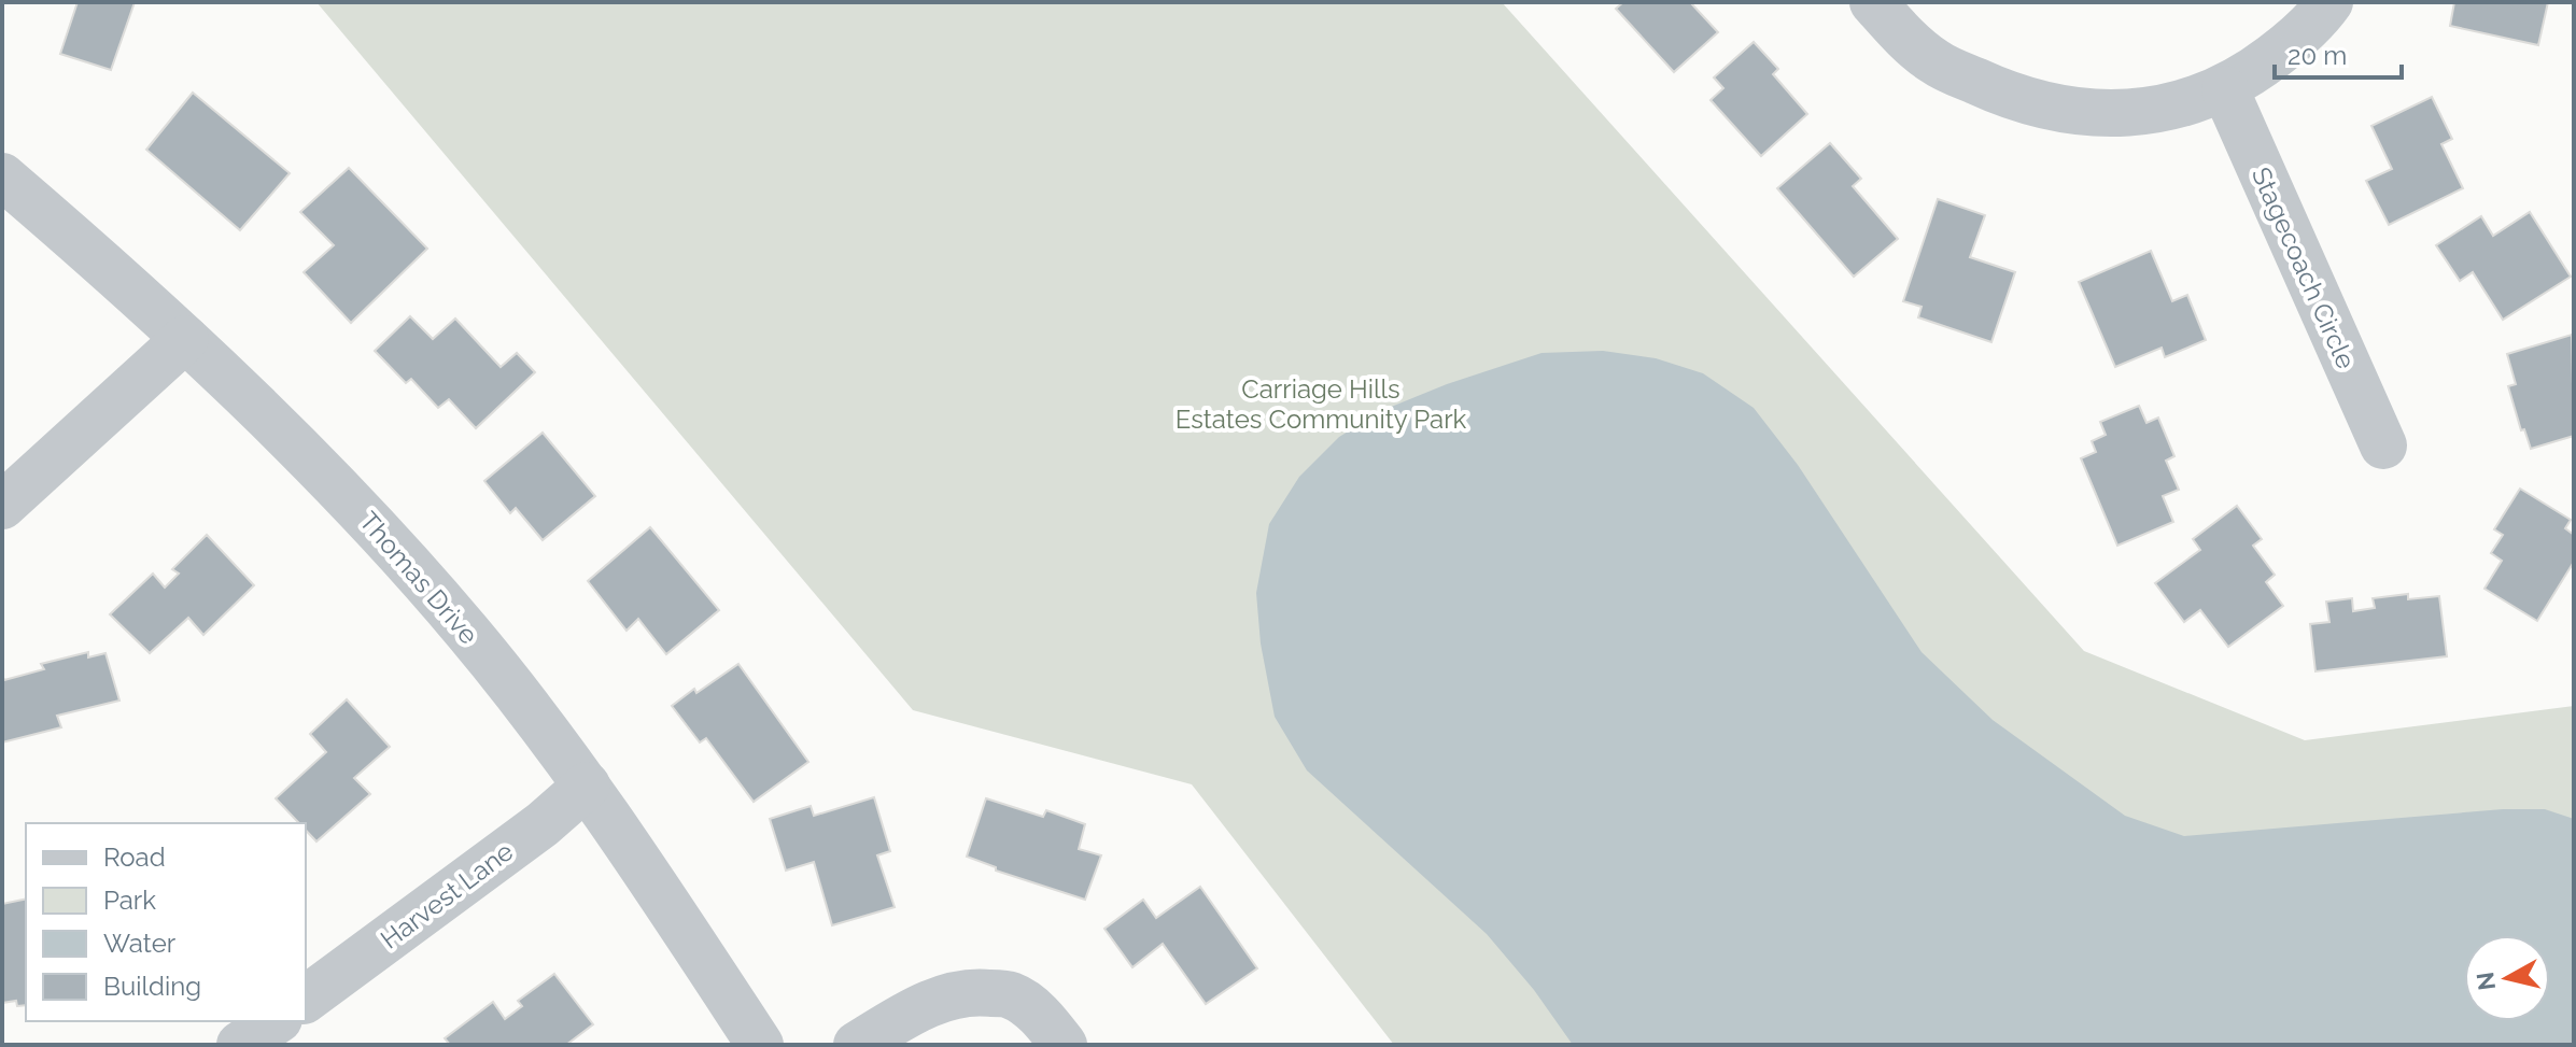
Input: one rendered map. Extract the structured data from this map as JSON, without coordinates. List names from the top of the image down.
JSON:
{
  "streets": {
    "street": ["Stagecoach Circle", "Thomas Drive", "Harvest Lane"]
  },
  "crossings": [
    ["Thomas Drive", "Harvest Lane"]
  ],
  "parks": ["Carriage Hills Estates Community Park"],
  "legend": [
    "Road",
    "Park",
    "Water",
    "Building"
  ],
  "scale_bar": "20 m",
  "north": "left"
}
